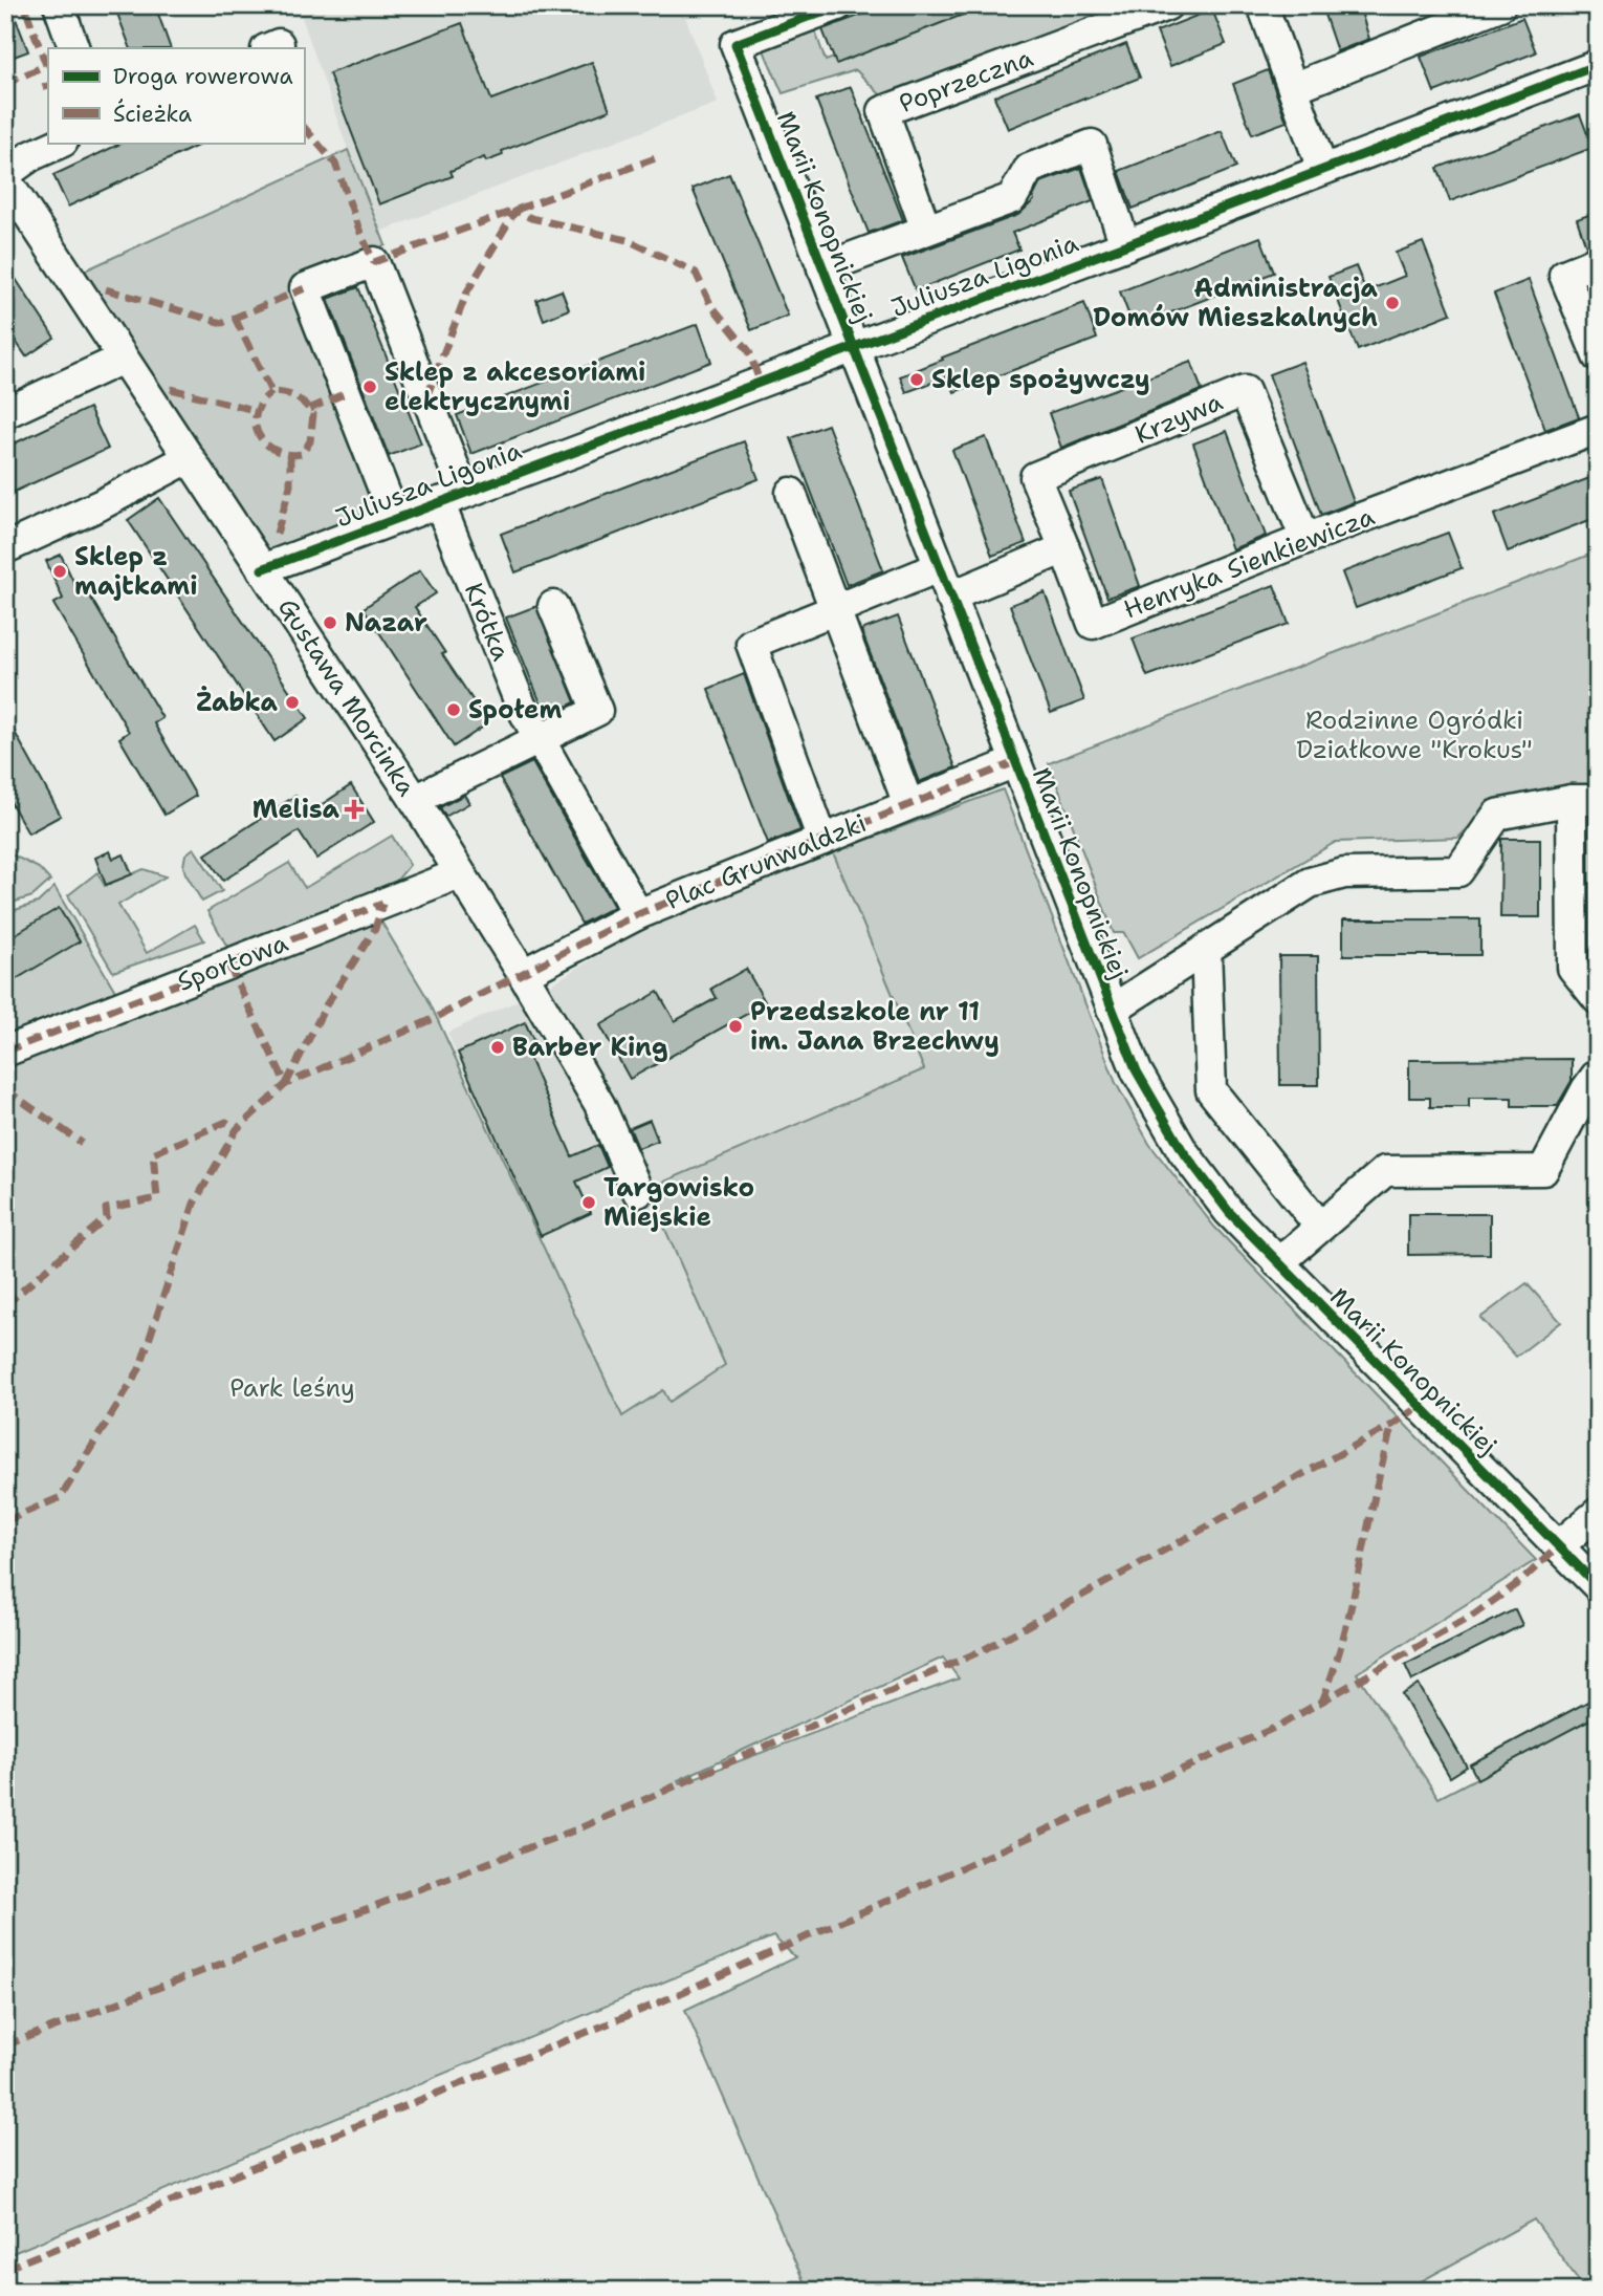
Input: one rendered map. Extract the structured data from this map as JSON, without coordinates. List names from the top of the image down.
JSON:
{
  "streets": {
    "street": [
      "Poprzeczna",
      "Marii Konopnickiej",
      "Juliusza Ligonia",
      "Krzywa",
      "Henryka Sienkiewicza",
      "Krótka",
      "Gustawa Morcinka",
      "Plac Grunwaldzki",
      "Sportowa"
    ]
  },
  "crossings": [
    ["Marii Konopnickiej", "Juliusza Ligonia"],
    ["Marii Konopnickiej", "Plac Grunwaldzki"],
    ["Juliusza Ligonia", "Krótka"],
    ["Juliusza Ligonia", "Gustawa Morcinka"],
    ["Krzywa", "Henryka Sienkiewicza"],
    ["Krótka", "Plac Grunwaldzki"],
    ["Gustawa Morcinka", "Plac Grunwaldzki"],
    ["Gustawa Morcinka", "Sportowa"]
  ],
  "parks": ["Rodzinne Ogródki Działkowe \"Krokus\"", "Park leśny"],
  "places": {
    "other": [
      "Administracja Domów Mieszkalnych",
      "Sklep spożywczy",
      "Sklep z akcesoriami elektrycznymi",
      "Sklep z majtkami",
      "Nazar",
      "Żabka",
      "Społem",
      "Przedszkole nr 11 im. Jana Brzechwy",
      "Barber King",
      "Targowisko Miejskie"
    ],
    "health": ["Melisa"]
  },
  "legend": ["Droga rowerowa", "Ścieżka"]
}
